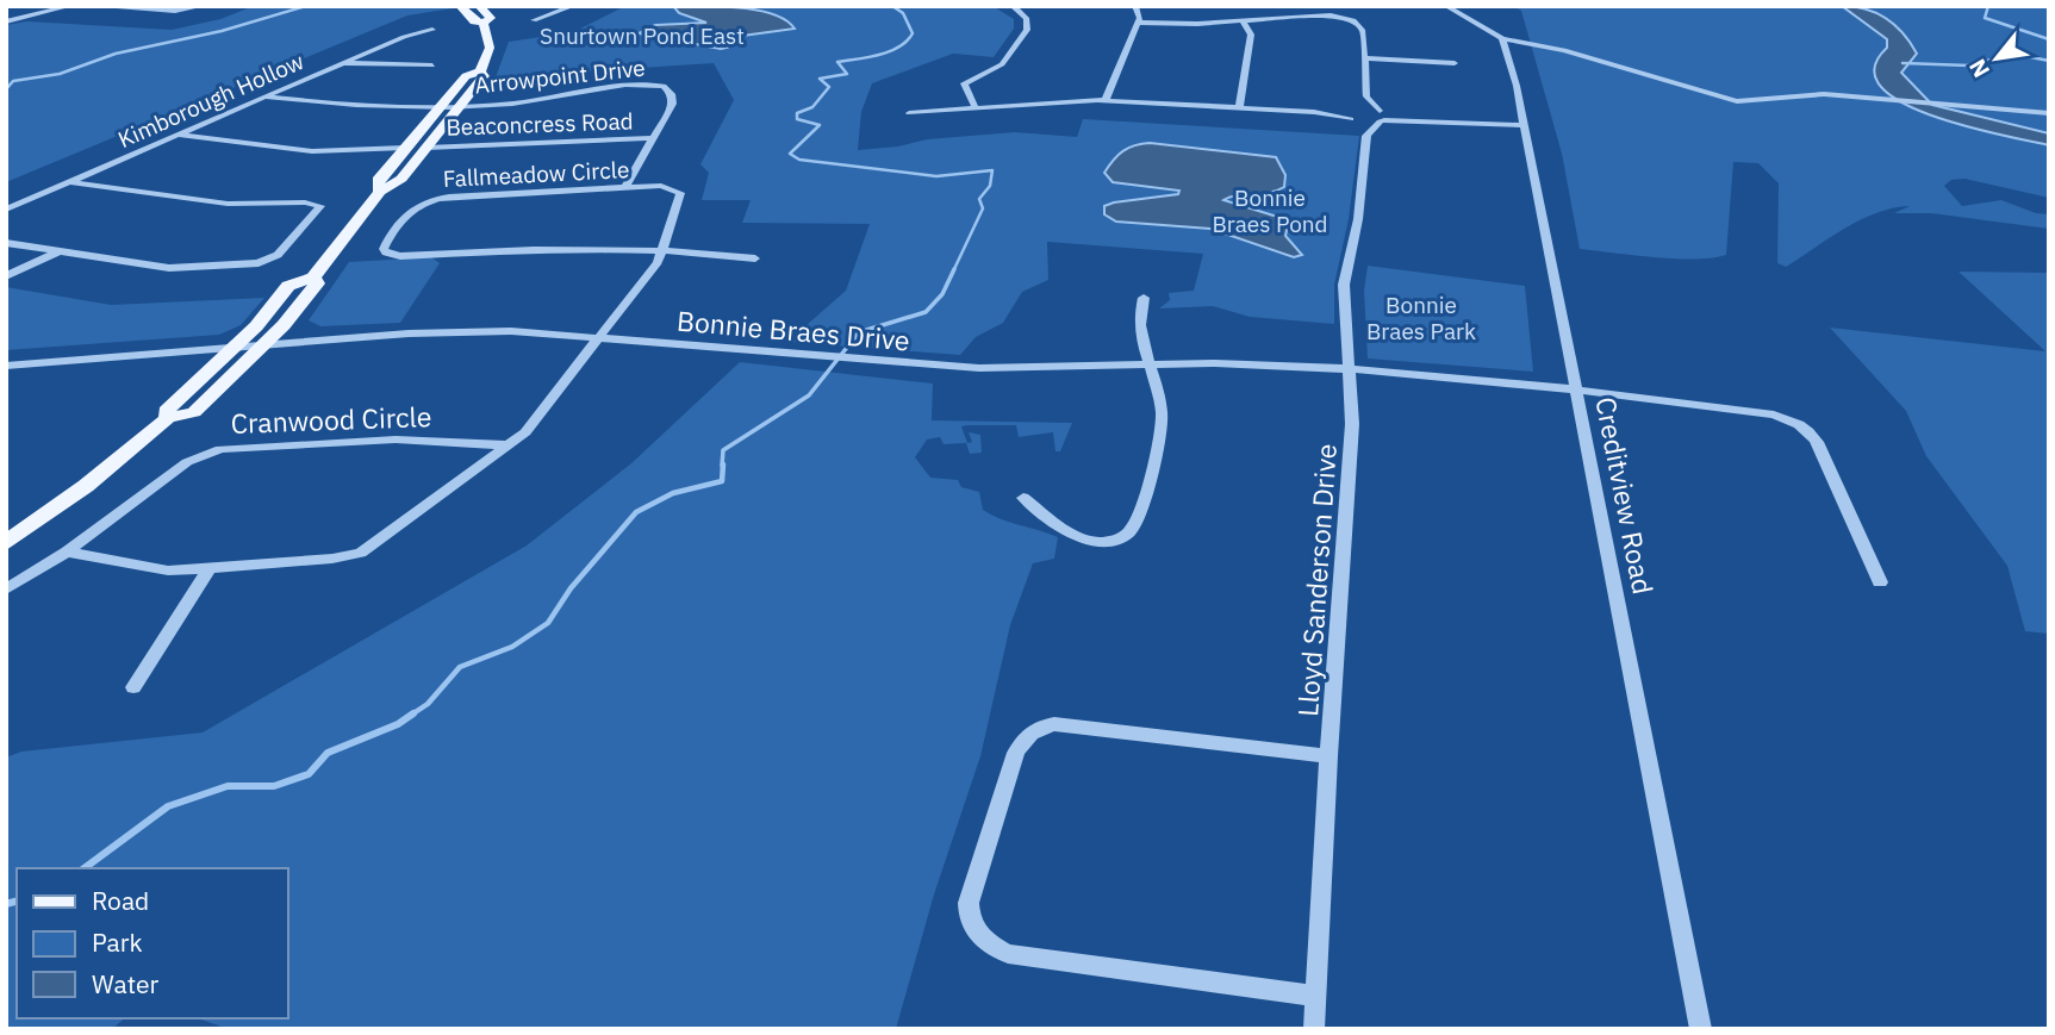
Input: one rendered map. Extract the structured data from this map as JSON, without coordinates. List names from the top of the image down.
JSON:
{
  "streets": {
    "street": [
      "Arrowpoint Drive",
      "Kimborough Hollow",
      "Beaconcress Road",
      "Fallmeadow Circle",
      "Bonnie Braes Drive",
      "Cranwood Circle",
      "Creditview Road",
      "Lloyd Sanderson Drive"
    ]
  },
  "crossings": [
    ["Arrowpoint Drive", "Kimborough Hollow"],
    ["Arrowpoint Drive", "Beaconcress Road"],
    ["Arrowpoint Drive", "Fallmeadow Circle"],
    ["Fallmeadow Circle", "Bonnie Braes Drive"],
    ["Bonnie Braes Drive", "Creditview Road"],
    ["Bonnie Braes Drive", "Lloyd Sanderson Drive"]
  ],
  "parks": ["Snurtown Pond East", "Bonnie Braes Pond", "Bonnie Braes Park"],
  "legend": ["Road", "Park", "Water"],
  "north": "bottom left"
}
